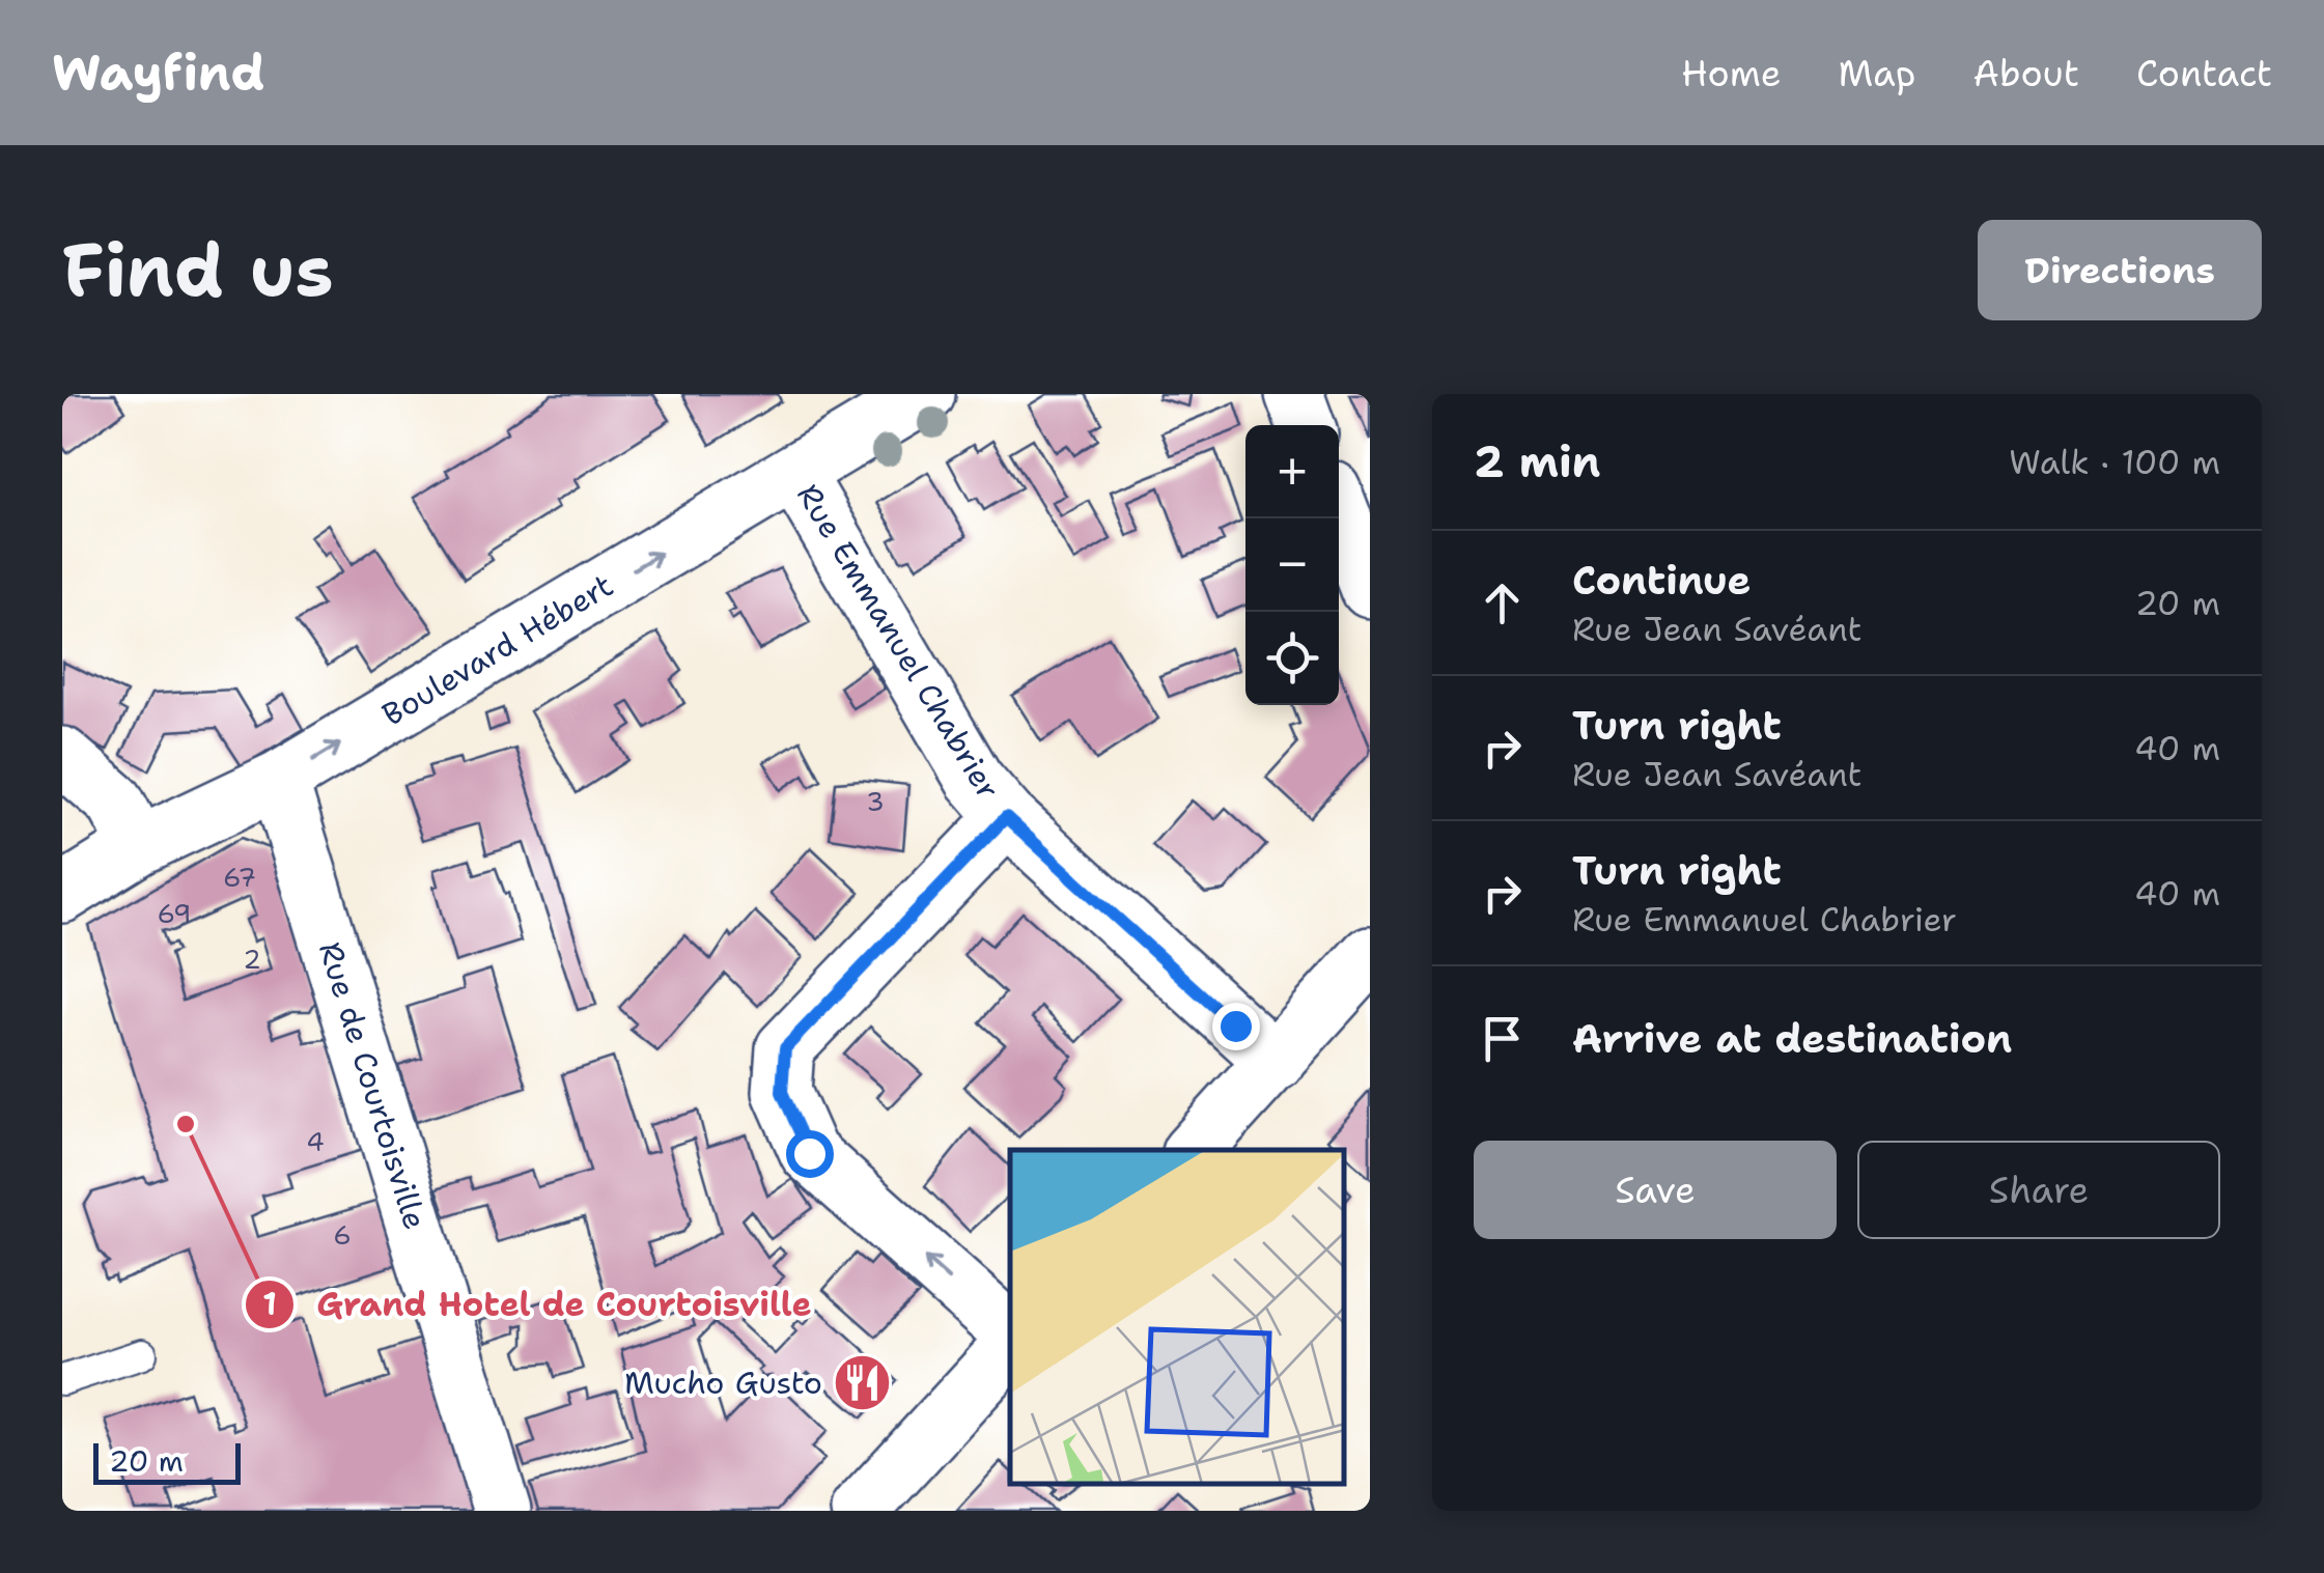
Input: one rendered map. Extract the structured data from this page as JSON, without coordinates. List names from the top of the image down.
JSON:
{
  "streets": {
    "street": ["Rue Emmanuel Chabrier", "Boulevard Hébert", "Rue de Courtoisville"]
  },
  "crossings": [
    ["Rue Emmanuel Chabrier", "Boulevard Hébert"],
    ["Boulevard Hébert", "Rue de Courtoisville"]
  ],
  "one_way": ["Boulevard Hébert"],
  "places": {
    "other": ["Grand Hotel de Courtoisville"],
    "restaurant": ["Mucho Gusto"]
  },
  "house_numbers": [
    "3",
    "67",
    "69",
    "2",
    "4",
    "6"
  ],
  "scale_bar": "20 m",
  "page": {
    "header": "Wayfind",
    "nav": [
      "Home",
      "Map",
      "About",
      "Contact"
    ],
    "buttons": [
      "Directions",
      ["Save", "Share"]
    ],
    "title": "Find us",
    "heading": ["2 min", "Walk · 100 m"],
    "map_buttons": ["+", "−"],
    "list": [
      ["Continue", "Rue Jean Savéant", "20 m"],
      ["Turn right", "Rue Jean Savéant", "40 m"],
      ["Turn right", "Rue Emmanuel Chabrier", "40 m"],
      "Arrive at destination"
    ],
    "scale": "20 m"
  }
}
